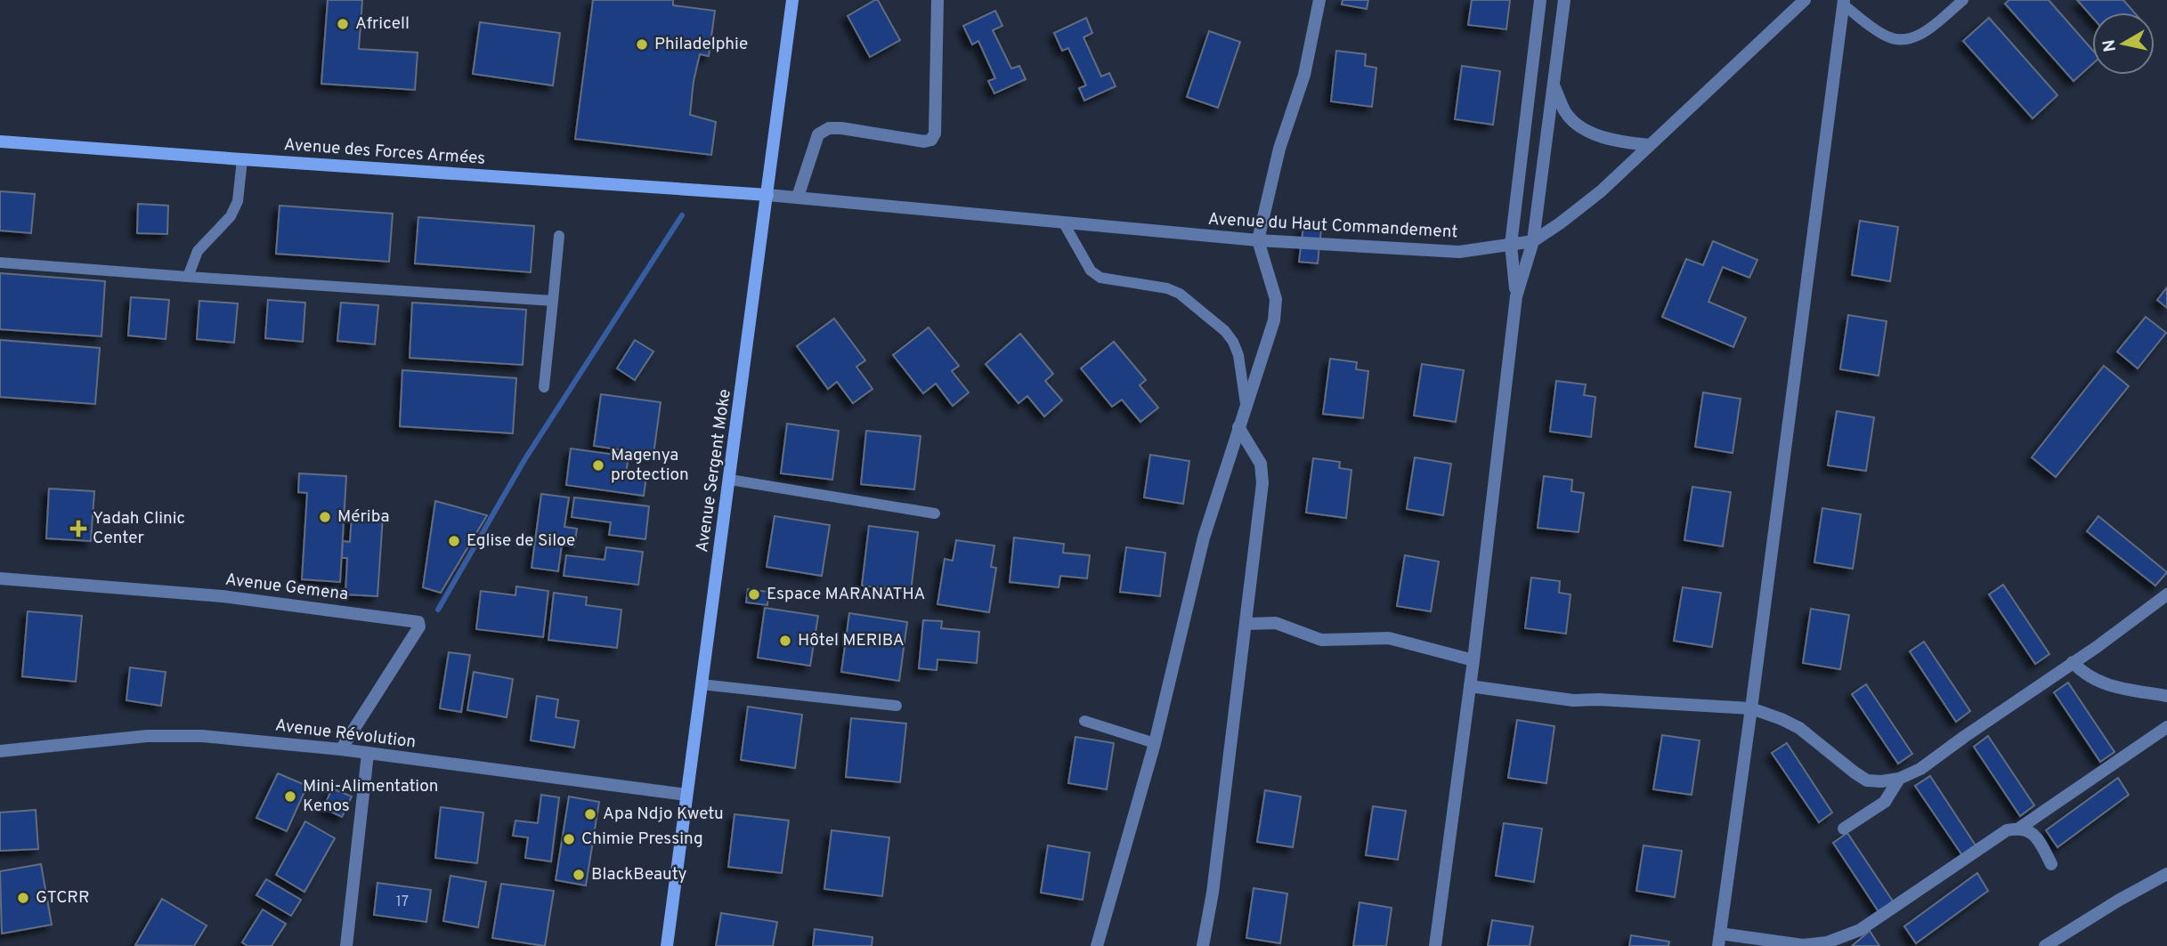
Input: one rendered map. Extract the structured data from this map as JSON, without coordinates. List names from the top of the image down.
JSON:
{
  "streets": {
    "main road": ["Avenue des Forces Armées", "Avenue Sergent Moke"],
    "street": ["Avenue du Haut Commandement", "Avenue Gemena", "Avenue Révolution"]
  },
  "crossings": [
    ["Avenue des Forces Armées", "Avenue du Haut Commandement"],
    ["Avenue des Forces Armées", "Avenue Sergent Moke"],
    ["Avenue du Haut Commandement", "Avenue Sergent Moke"],
    ["Avenue Sergent Moke", "Avenue Révolution"],
    ["Avenue Gemena", "Avenue Révolution"]
  ],
  "places": {
    "other": [
      "Africell",
      "Philadelphie",
      "Magenya protection",
      "Mériba",
      "Eglise de Siloe",
      "Espace MARANATHA",
      "Hôtel MERIBA",
      "Mini-Alimentation Kenos",
      "Apa Ndjo Kwetu",
      "Chimie Pressing",
      "BlackBeauty",
      "GTCRR"
    ],
    "health": ["Yadah Clinic Center"]
  },
  "house_numbers": ["17"],
  "north": "left"
}
